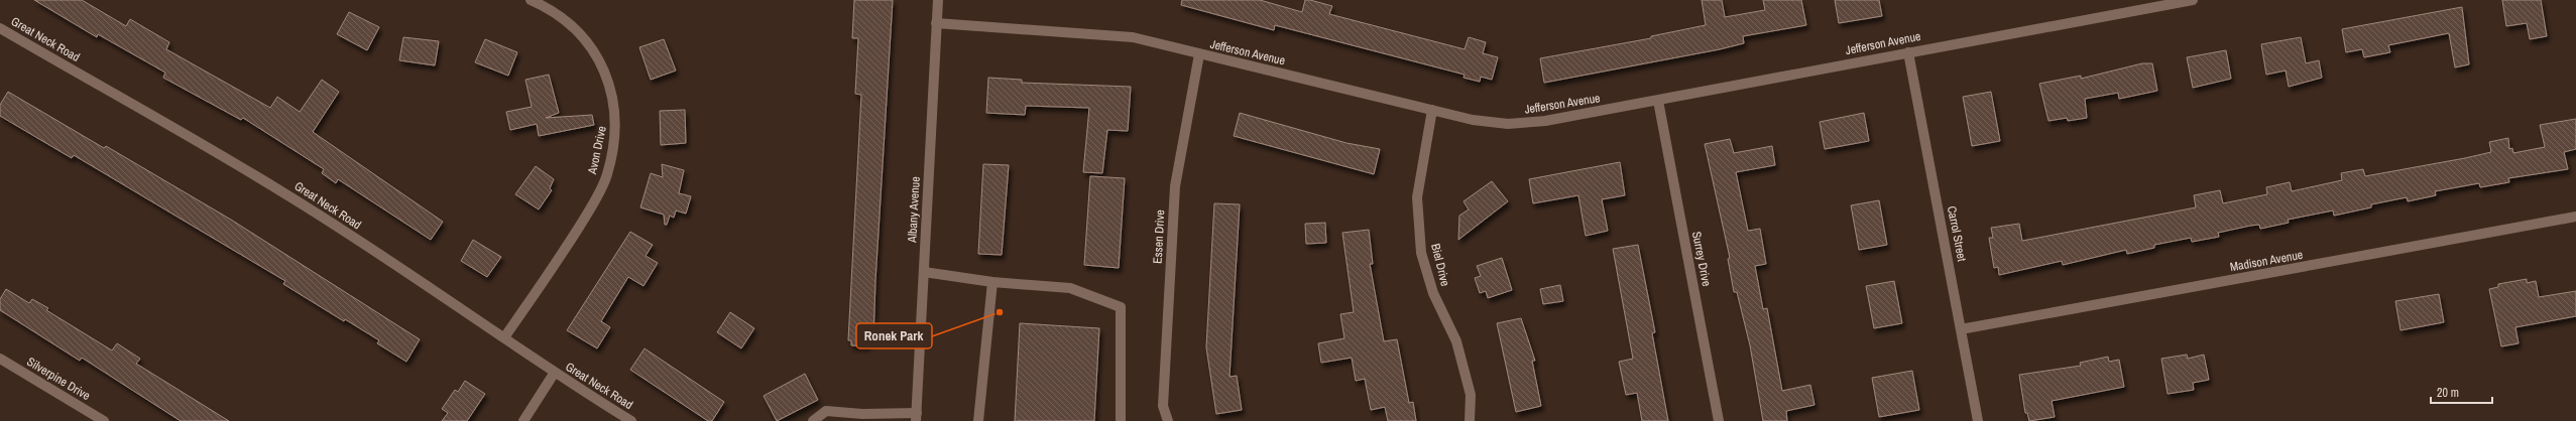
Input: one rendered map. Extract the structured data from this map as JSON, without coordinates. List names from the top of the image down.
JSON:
{
  "streets": {
    "street": [
      "Great Neck Road",
      "Jefferson Avenue",
      "Avon Drive",
      "Albany Avenue",
      "Carrol Street",
      "Essen Drive",
      "Surrey Drive",
      "Madison Avenue",
      "Biel Drive",
      "Silverpine Drive"
    ]
  },
  "crossings": [
    ["Great Neck Road", "Avon Drive"],
    ["Jefferson Avenue", "Albany Avenue"],
    ["Jefferson Avenue", "Carrol Street"],
    ["Jefferson Avenue", "Essen Drive"],
    ["Jefferson Avenue", "Surrey Drive"],
    ["Jefferson Avenue", "Biel Drive"],
    ["Carrol Street", "Madison Avenue"]
  ],
  "places": ["Ronek Park"],
  "scale_bar": "20 m"
}
